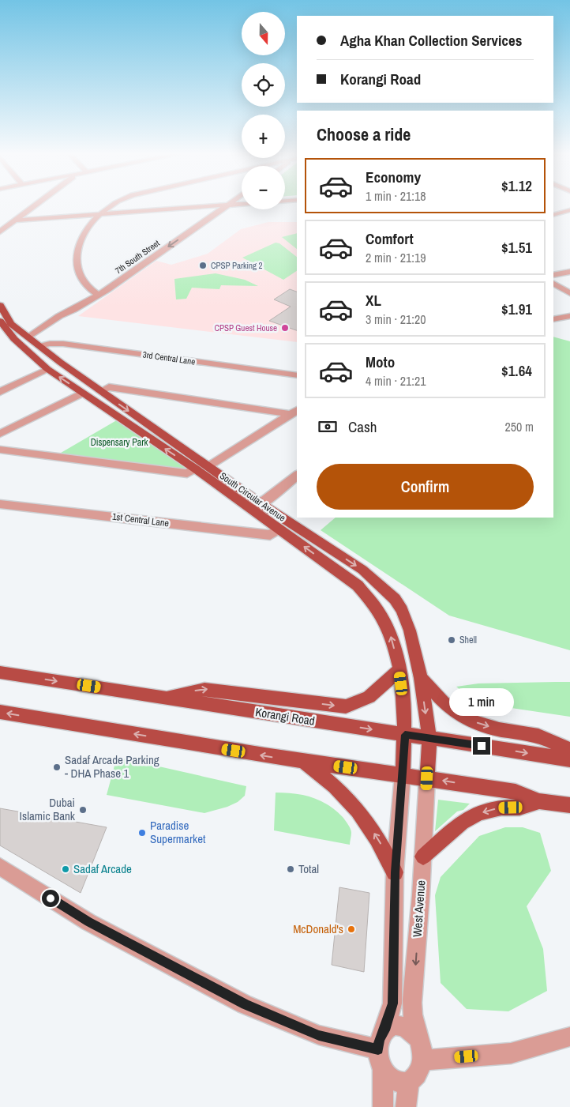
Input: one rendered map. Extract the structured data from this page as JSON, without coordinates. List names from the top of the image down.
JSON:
{
  "streets": {
    "main road": ["South Circular Avenue", "Korangi Road"],
    "street": [
      "7th South Street",
      "3rd Central Lane",
      "1st Central Lane",
      "West Avenue"
    ]
  },
  "crossings": [
    ["7th South Street", "3rd Central Lane"],
    ["7th South Street", "South Circular Avenue"],
    ["3rd Central Lane", "South Circular Avenue"],
    ["South Circular Avenue", "1st Central Lane"],
    ["South Circular Avenue", "Korangi Road"],
    ["South Circular Avenue", "West Avenue"]
  ],
  "one_way": ["7th South Street"],
  "parks": ["Dispensary Park"],
  "places": [
    "CPSP Parking 2",
    "CPSP Guest House",
    "Shell",
    "Sadaf Arcade Parking - DHA Phase 1",
    "Dubai Islamic Bank",
    "Paradise Supermarket",
    "Sadaf Arcade",
    "Total",
    "McDonald's"
  ],
  "north": "bottom",
  "page": {
    "map_buttons": ["+", "−"],
    "banner": ["Agha Khan Collection Services", "Korangi Road"],
    "heading": "Choose a ride",
    "list": [
      {
        "name": "Economy",
        "note": "1 min · 21:18",
        "value": "$1.12"
      },
      {
        "name": "Comfort",
        "note": "2 min · 21:19",
        "value": "$1.51"
      },
      {
        "name": "XL",
        "note": "3 min · 21:20",
        "value": "$1.91"
      },
      {
        "name": "Moto",
        "note": "4 min · 21:21",
        "value": "$1.64"
      }
    ],
    "pay": ["Cash", "250 m"],
    "buttons": "Confirm",
    "bubble": "1 min"
  }
}
